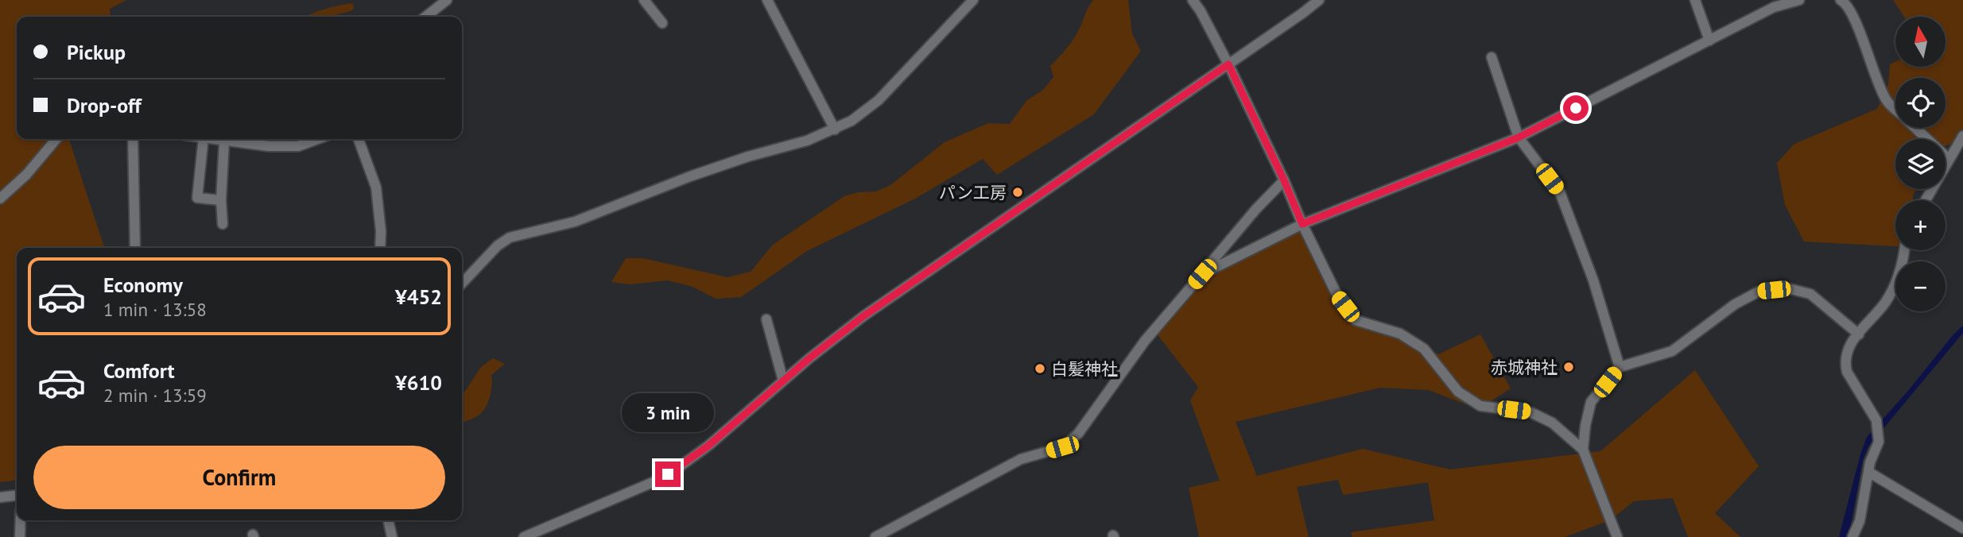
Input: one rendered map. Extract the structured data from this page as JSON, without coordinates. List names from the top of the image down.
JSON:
{
  "places": ["パン工房", "赤城神社", "白髪神社"],
  "north": "top",
  "page": {
    "map_buttons": ["+", "−"],
    "banner": ["Pickup", "Drop-off"],
    "list": [
      {
        "name": "Economy",
        "note": "1 min · 13:58",
        "value": "¥452"
      },
      {
        "name": "Comfort",
        "note": "2 min · 13:59",
        "value": "¥610"
      }
    ],
    "bubble": "3 min",
    "buttons": "Confirm"
  }
}
